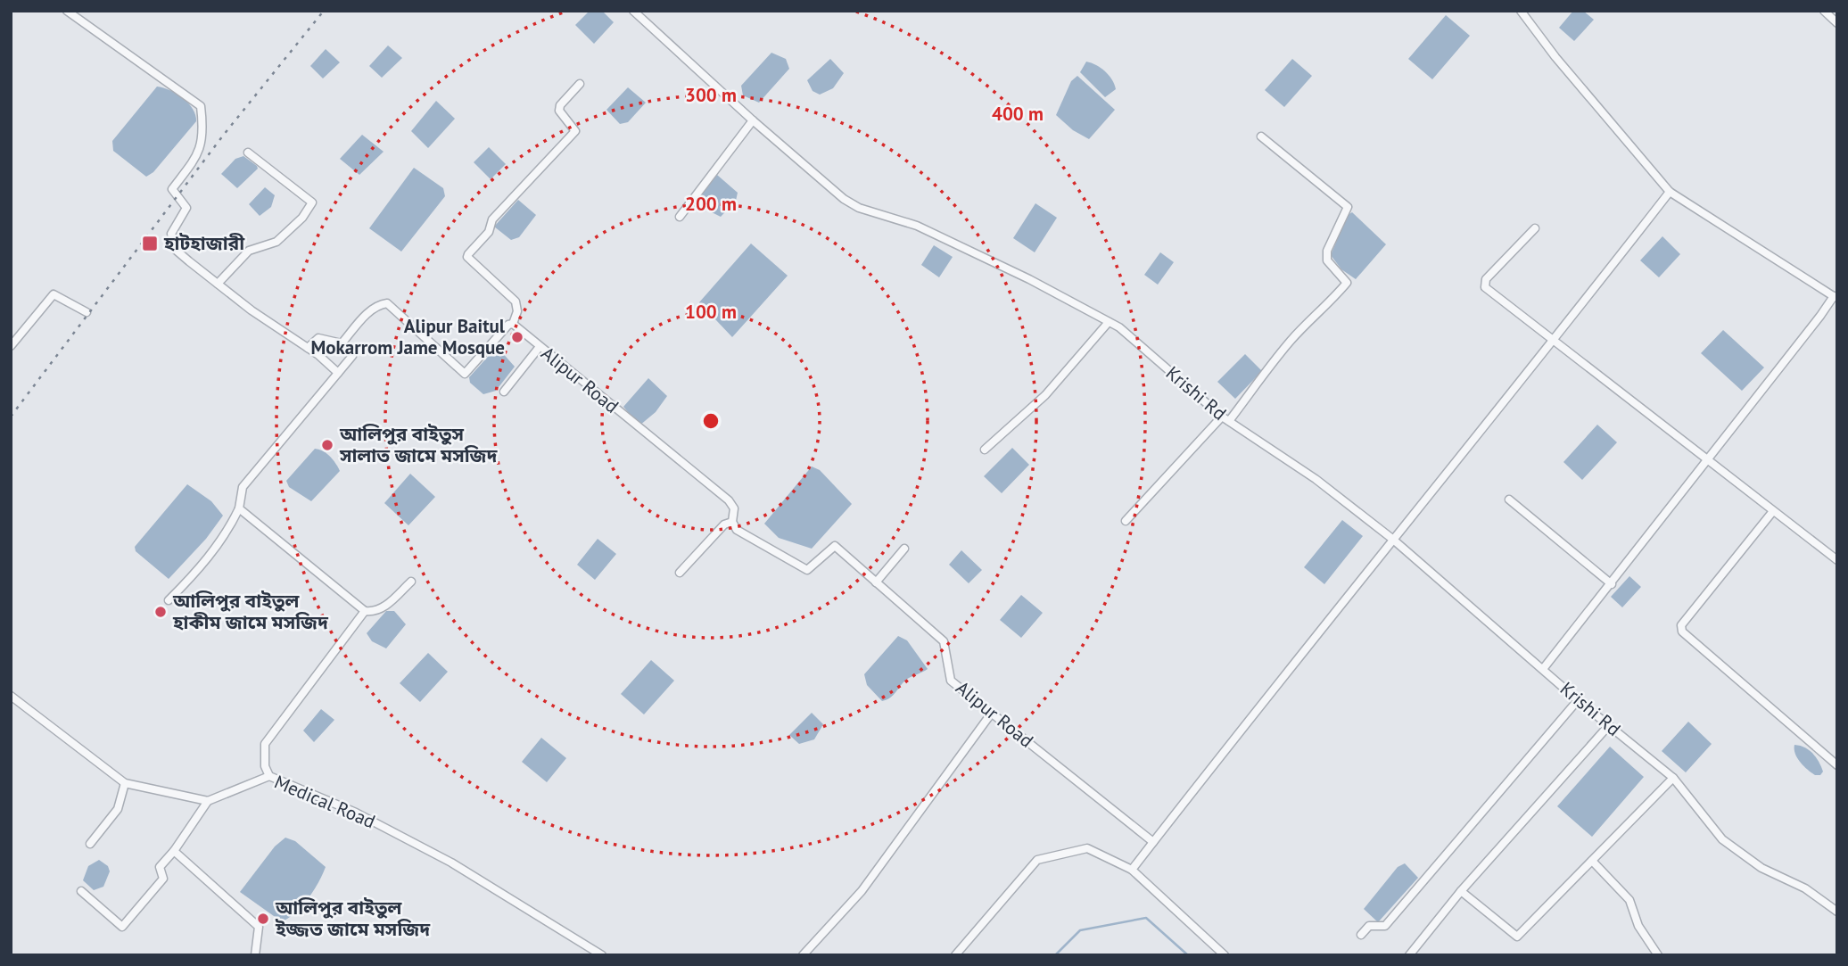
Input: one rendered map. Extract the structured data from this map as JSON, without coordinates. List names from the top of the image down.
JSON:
{
  "streets": {
    "street": ["Alipur Road", "Krishi Rd", "Medical Road"]
  },
  "places": {
    "transit": ["হাটহাজারী"],
    "other": [
      "Alipur Baitul Mokarrom Jame Mosque",
      "আলিপুর বাইতুস সালাত জামে মসজিদ",
      "আলিপুর বাইতুল হাকীম জামে মসজিদ",
      "আলিপুর বাইতুল ইজ্জত জামে মসজিদ"
    ]
  },
  "rings": [
    "300 m",
    "400 m",
    "200 m",
    "100 m"
  ]
}
